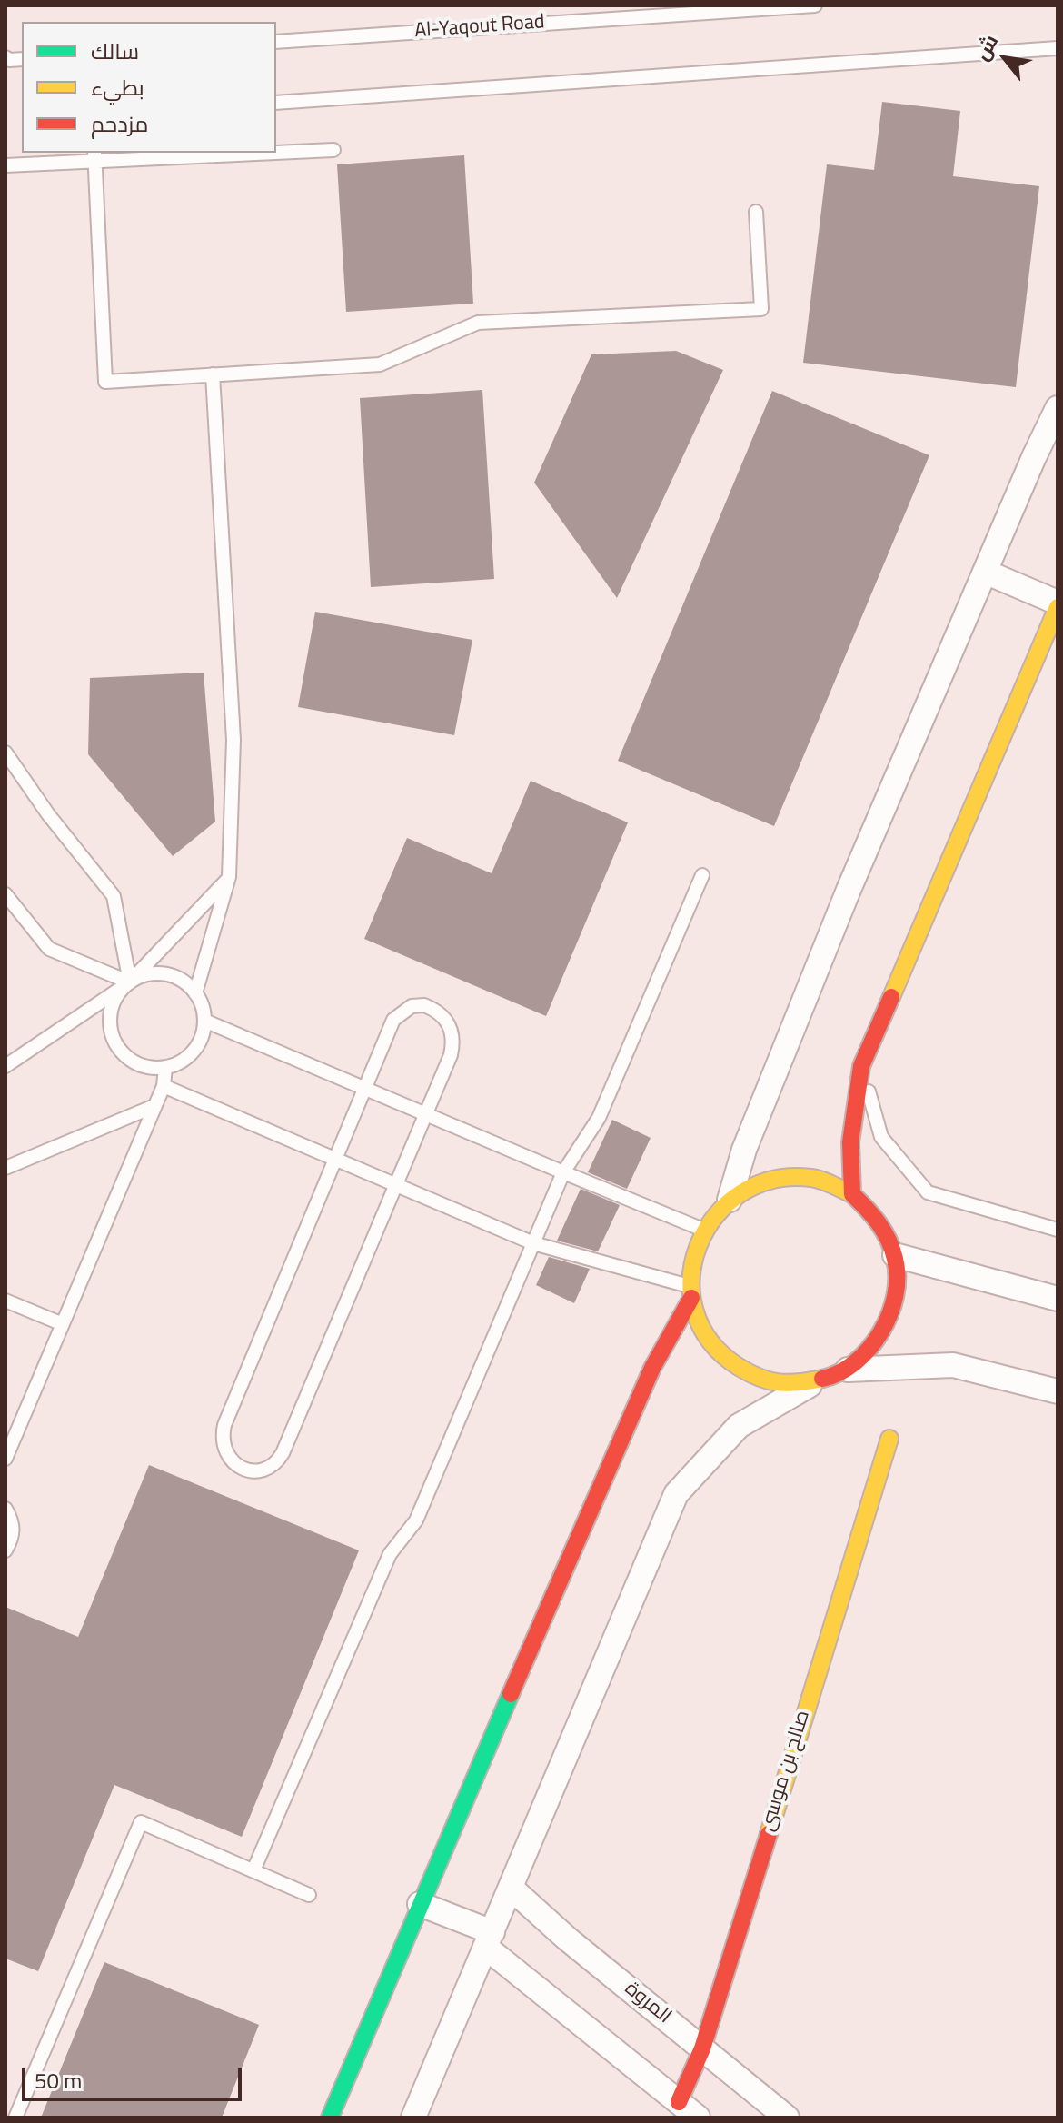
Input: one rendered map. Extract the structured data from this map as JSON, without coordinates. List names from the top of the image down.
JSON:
{
  "streets": {
    "street": ["صالح بن موسى", "المروة"],
    "lane": ["Al-Yaqout Road"]
  },
  "crossings": [
    ["صالح بن موسى", "المروة"]
  ],
  "legend": ["سالك", "بطيء", "مزدحم"],
  "scale_bar": "50 m",
  "north": "top left"
}
